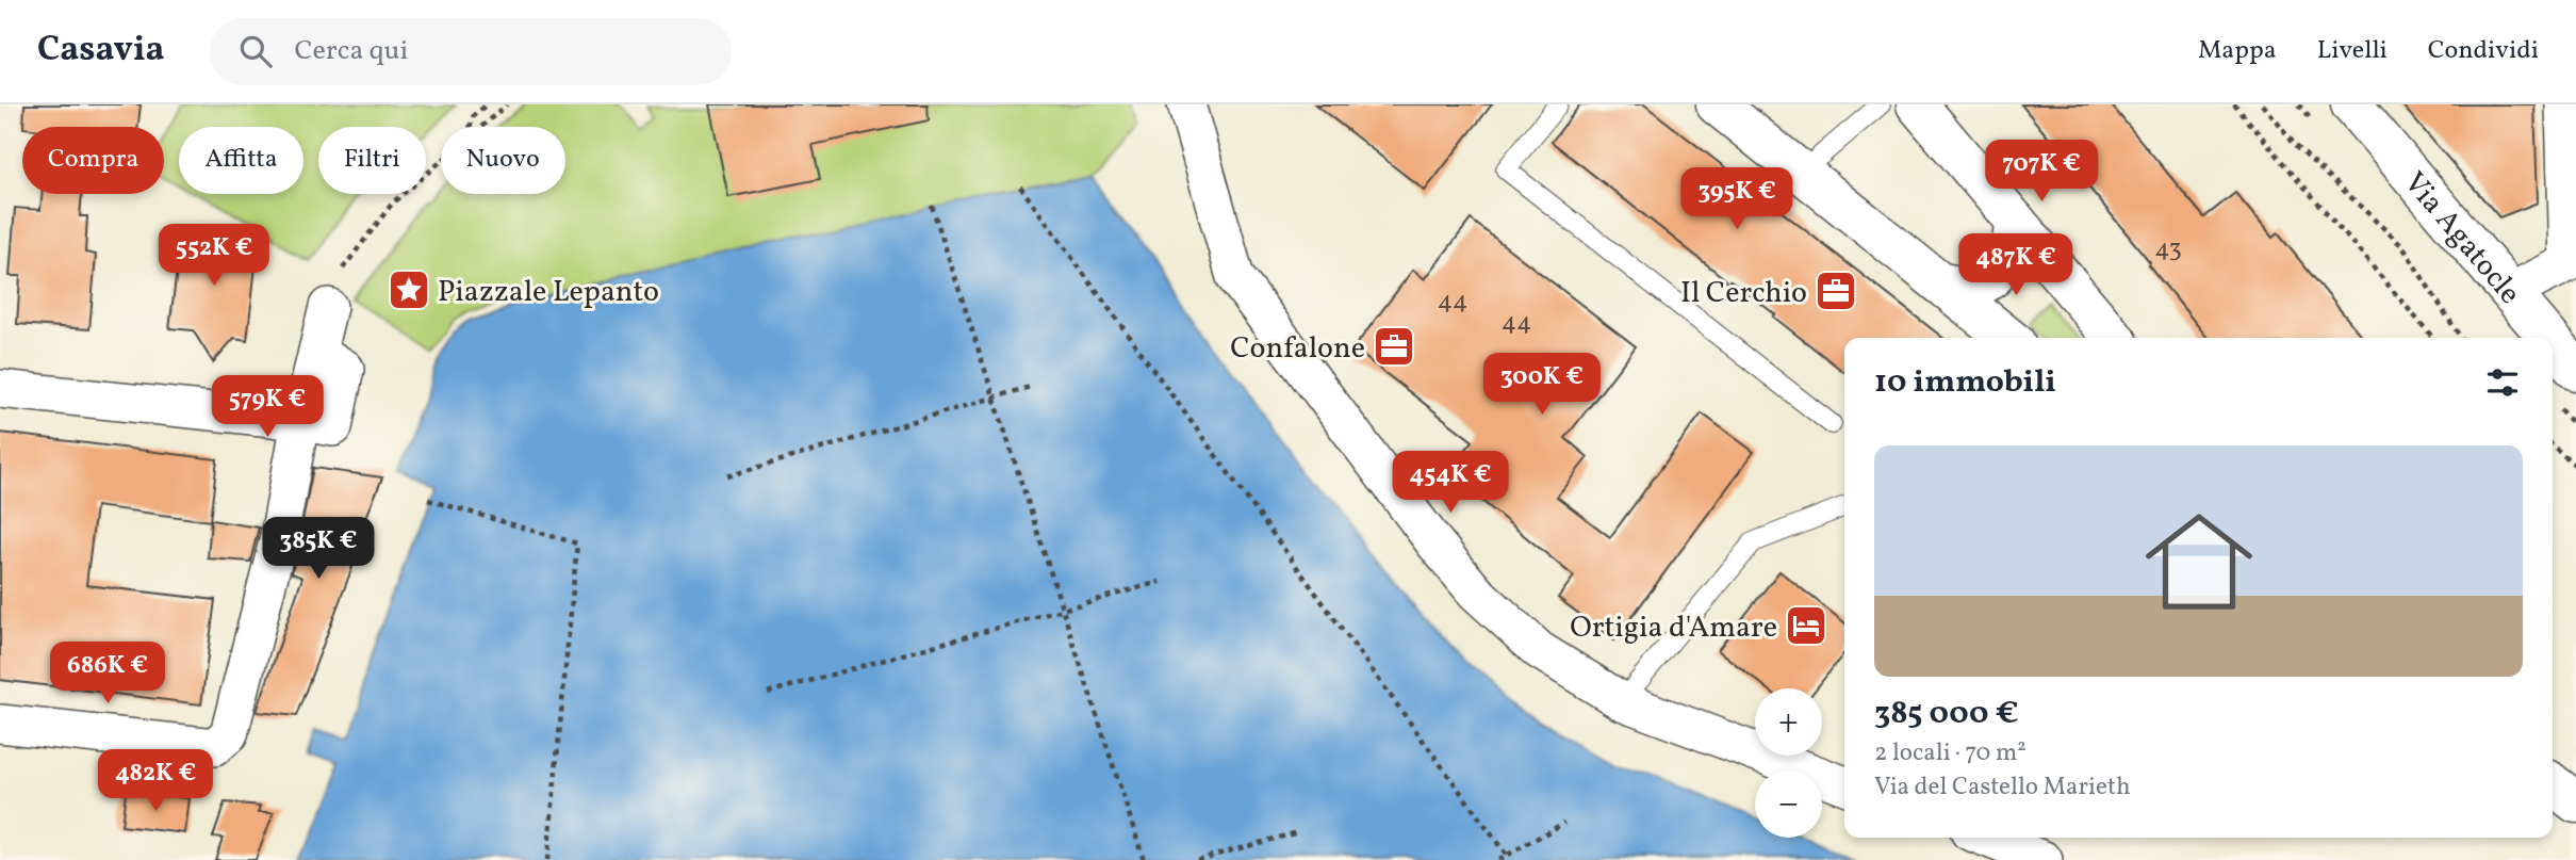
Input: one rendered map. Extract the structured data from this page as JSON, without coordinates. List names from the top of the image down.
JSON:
{
  "streets": {
    "street": ["Via Agatocle"]
  },
  "places": {
    "place": ["Piazzale Lepanto"],
    "office": ["Il Cerchio", "Confalone"],
    "hotel": ["Ortigia d'Amare"]
  },
  "house_numbers": ["43", "44", "44"],
  "page": {
    "header": "Casavia",
    "search": "Cerca qui",
    "nav": ["Mappa", "Livelli", "Condividi"],
    "chip": [
      "Compra",
      "Affitta",
      "Filtri",
      "Nuovo"
    ],
    "price": [
      "707K €",
      "395K €",
      "552K €",
      "487K €",
      "300K €",
      "579K €",
      "454K €",
      "385K €",
      "686K €",
      "482K €"
    ],
    "heading": "10 immobili",
    "list": [
      {
        "name": "385 000 €",
        "note": "2 locali · 70 m² · Via del Castello Marieth"
      }
    ],
    "map_buttons": ["+", "−"]
  }
}
